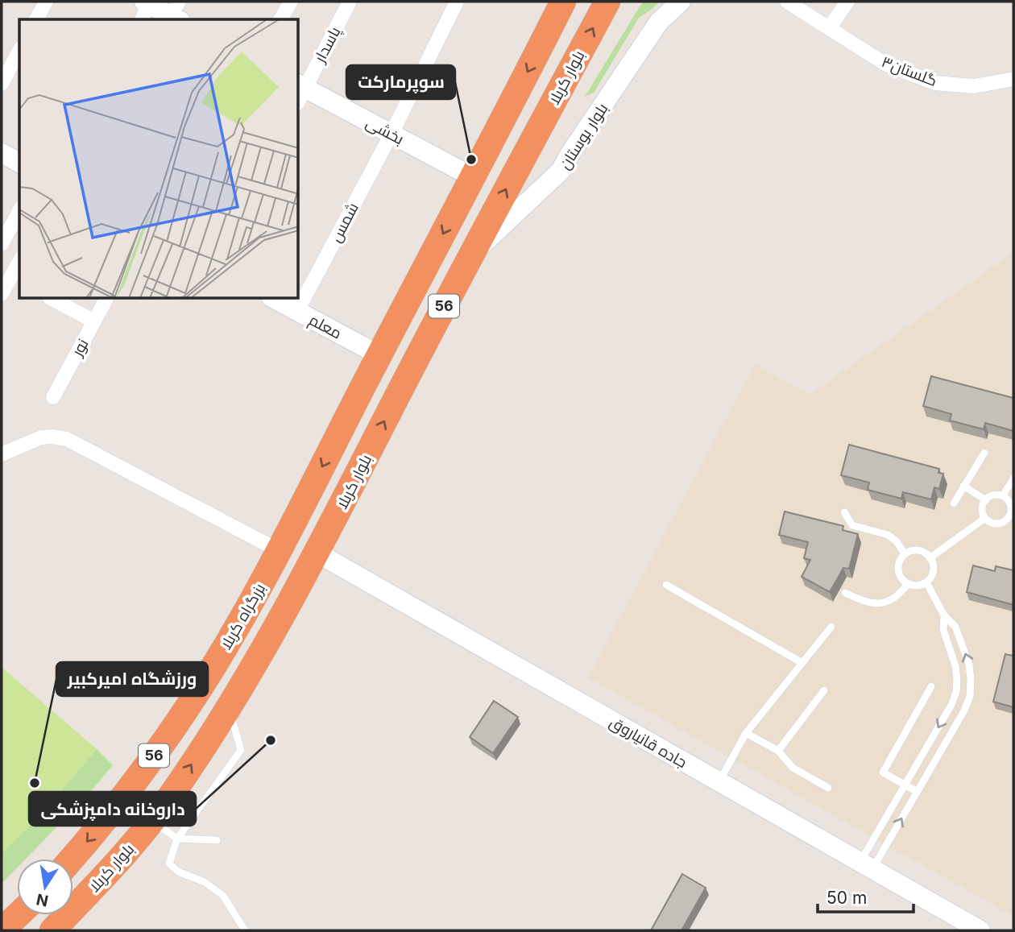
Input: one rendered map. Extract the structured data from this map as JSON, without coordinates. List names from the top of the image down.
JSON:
{
  "streets": {
    "highway": ["بلوار کربلا", "56", "بزرگراه کربلا"],
    "street": [
      "پاسدار",
      "گلستان۳",
      "بخشی",
      "بلوار بوستان",
      "شمس",
      "معلم",
      "نور",
      "جاده قانیاروق"
    ]
  },
  "crossings": [
    ["پاسدار", "بخشی"],
    ["بلوار کربلا", "بلوار بوستان"],
    ["بلوار کربلا", "جاده قانیاروق"],
    ["بخشی", "شمس"],
    ["بخشی", "56"],
    ["شمس", "معلم"],
    ["56", "معلم"],
    ["56", "بزرگراه کربلا"]
  ],
  "one_way": ["بزرگراه کربلا"],
  "places": ["سوپرمارکت", "داروخانه دامپزشکی", "ورزشگاه امیرکبیر"],
  "scale_bar": "50 m",
  "north": "bottom"
}
